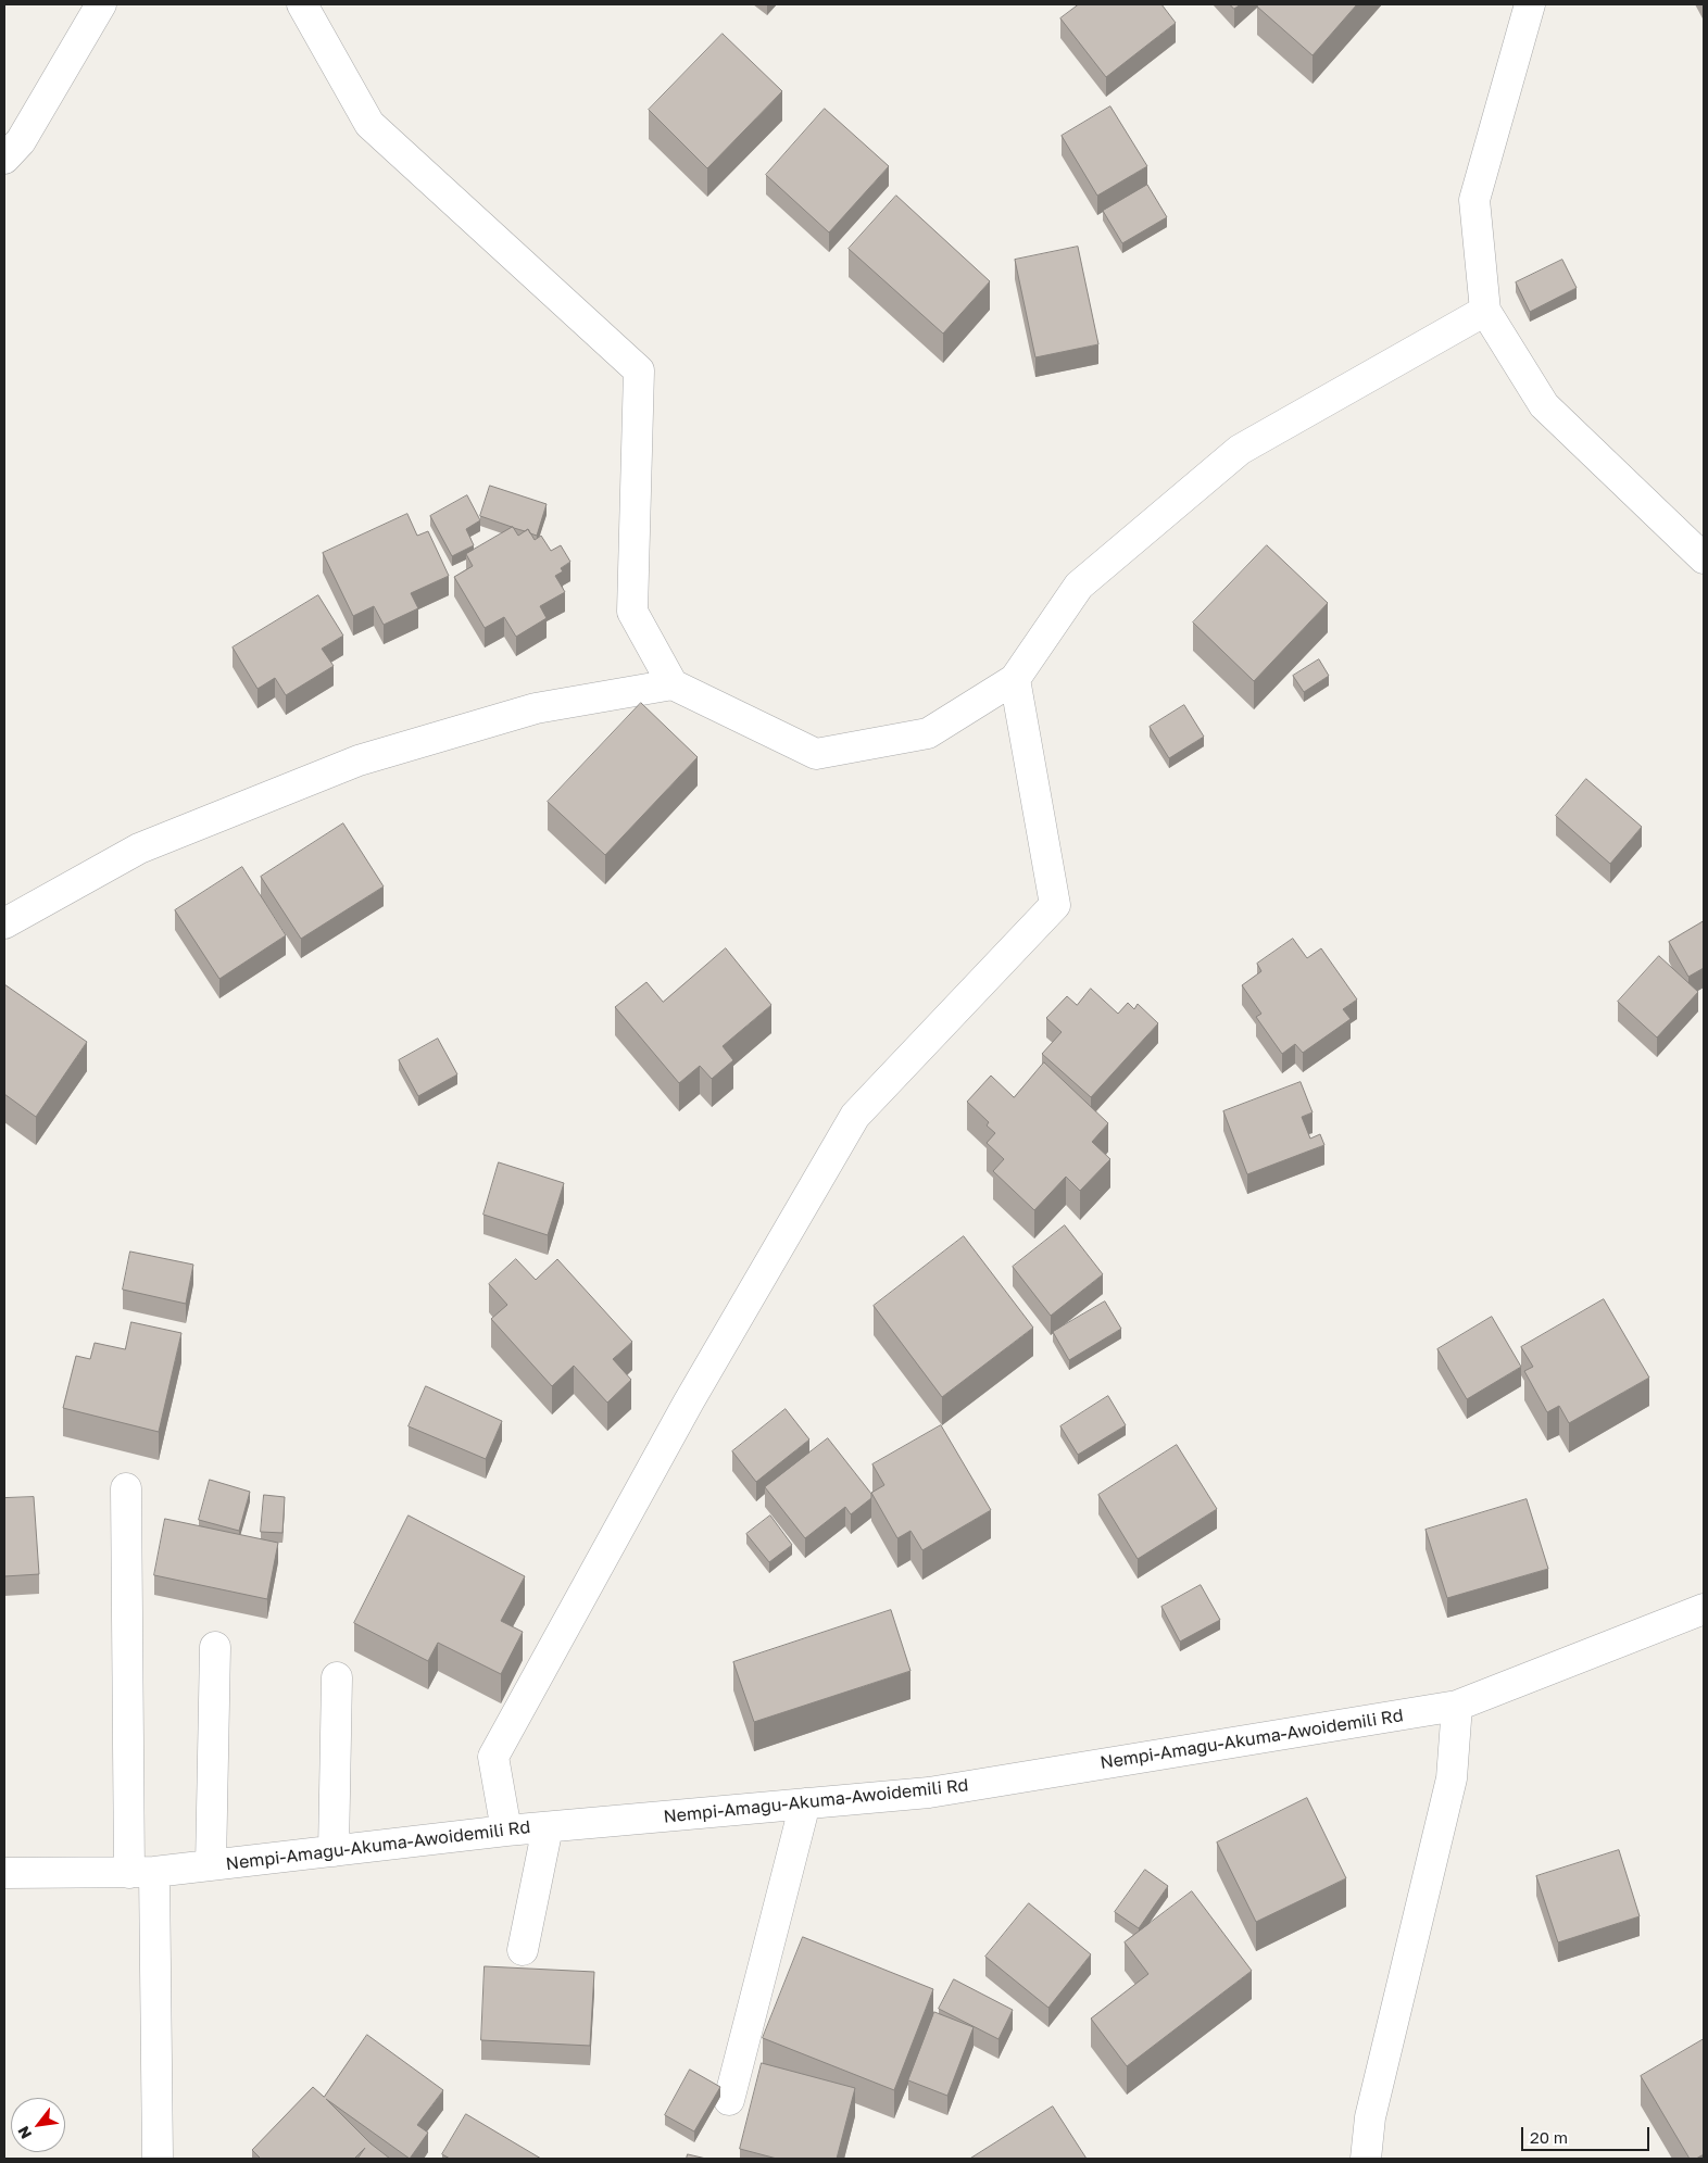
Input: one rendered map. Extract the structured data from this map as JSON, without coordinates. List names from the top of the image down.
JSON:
{
  "streets": {
    "street": ["Nempi-Amagu-Akuma-Awoidemili Rd"]
  },
  "scale_bar": "20 m",
  "north": "bottom left"
}
